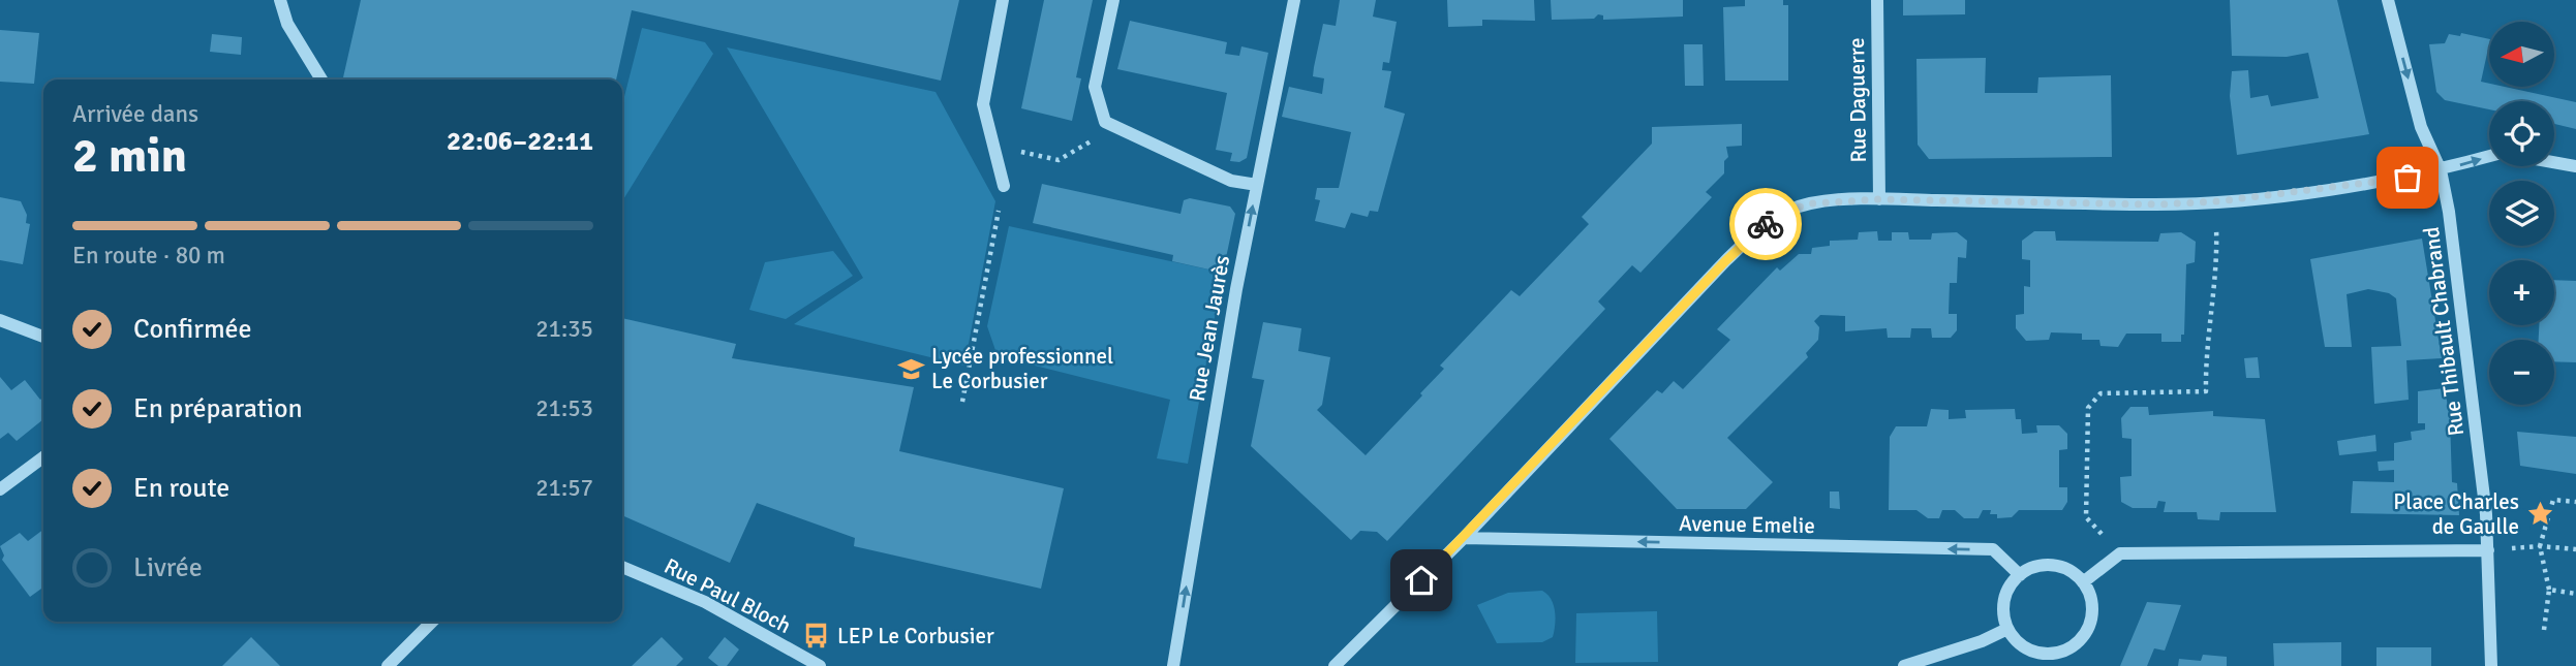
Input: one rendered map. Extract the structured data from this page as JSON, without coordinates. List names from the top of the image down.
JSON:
{
  "streets": {
    "street": [
      "Rue Daguerre",
      "Rue Jean Jaurès",
      "Rue Thibault Chabrand",
      "Avenue Emelie",
      "Rue Paul Bloch"
    ]
  },
  "one_way": ["Rue Jean Jaurès", "Avenue Emelie"],
  "places": {
    "school or university": ["Lycée professionnel Le Corbusier"],
    "place": ["Place Charles de Gaulle"],
    "bus stop": ["LEP Le Corbusier"]
  },
  "north": "left",
  "page": {
    "map_buttons": ["+", "−"],
    "heading": ["2 min", "Arrivée dans", "22:06–22:11"],
    "bar": "En route · 80 m",
    "list": [
      ["Confirmée", "21:35"],
      ["En préparation", "21:53"],
      ["En route", "21:57"],
      "Livrée"
    ]
  }
}
